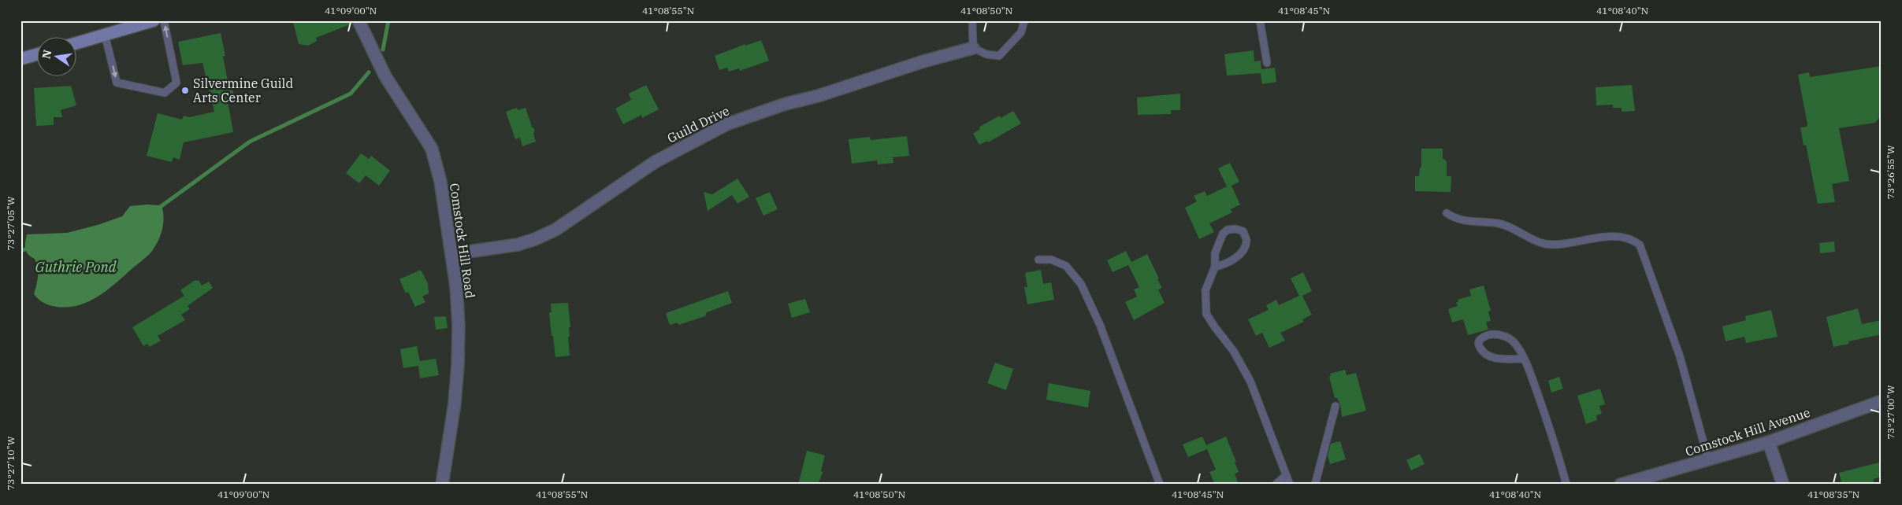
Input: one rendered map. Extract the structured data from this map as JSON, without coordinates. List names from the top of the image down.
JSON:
{
  "streets": {
    "street": ["Guild Drive", "Comstock Hill Road", "Comstock Hill Avenue"]
  },
  "crossings": [
    ["Guild Drive", "Comstock Hill Road"]
  ],
  "water": ["Guthrie Pond"],
  "places": ["Silvermine Guild Arts Center"],
  "north": "left",
  "coordinates": [
    "41°09'00\"N",
    "41°08'55\"N",
    "41°08'50\"N",
    "41°08'45\"N",
    "41°08'40\"N",
    "73°26'55\"W",
    "73°27'05\"W",
    "73°27'00\"W",
    "73°27'10\"W",
    "41°08'35\"N"
  ]
}
